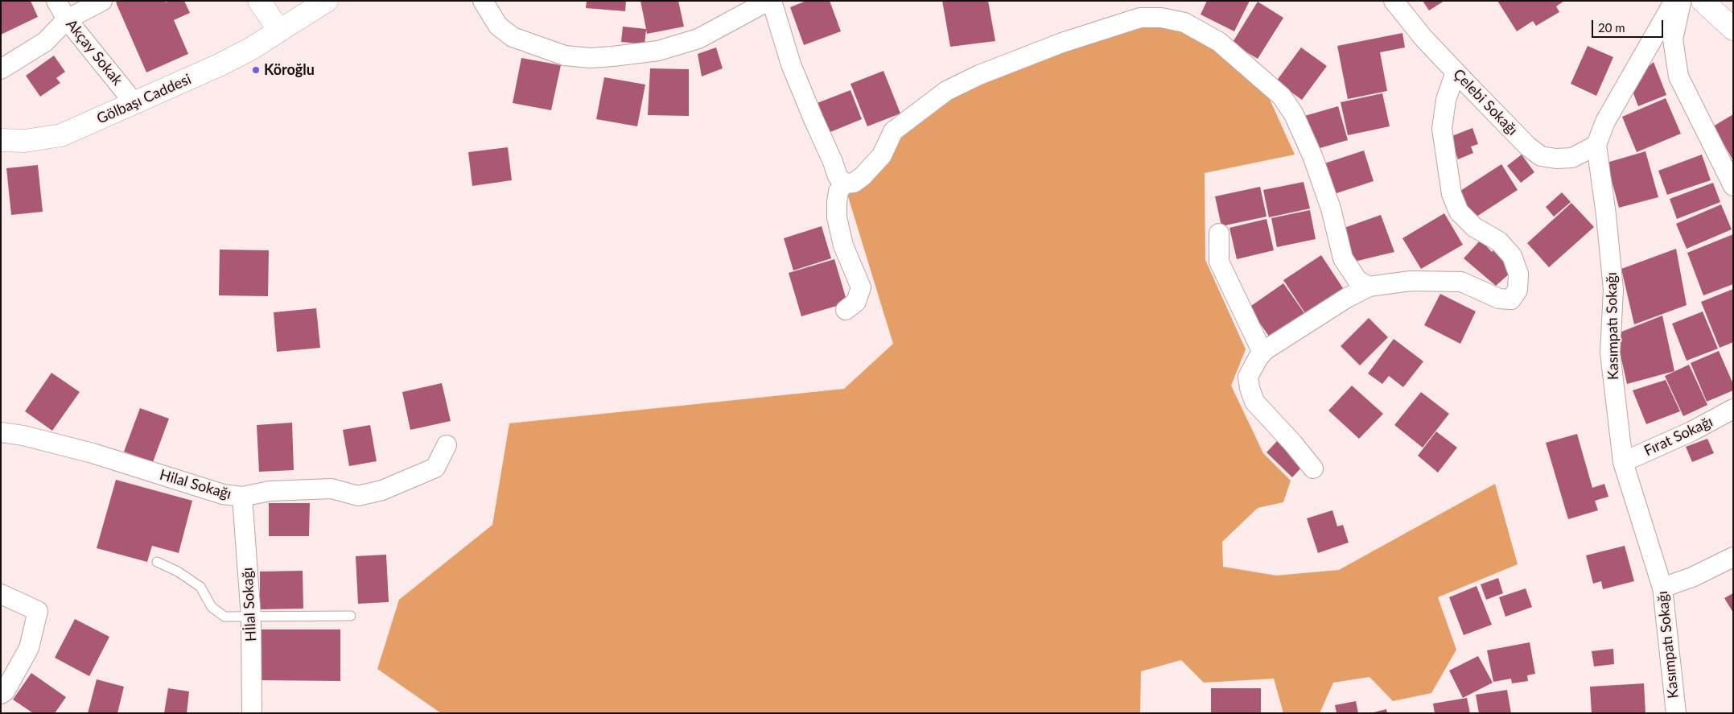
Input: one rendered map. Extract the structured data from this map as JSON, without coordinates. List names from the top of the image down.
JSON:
{
  "streets": {
    "street": [
      "Akçay Sokak",
      "Gölbaşı Caddesi",
      "Çelebi Sokağı",
      "Kasımpatı Sokağı",
      "Fırat Sokağı",
      "Hilal Sokağı",
      "Hİlal Sokağı"
    ]
  },
  "crossings": [
    ["Akçay Sokak", "Gölbaşı Caddesi"],
    ["Çelebi Sokağı", "Kasımpatı Sokağı"],
    ["Kasımpatı Sokağı", "Fırat Sokağı"],
    ["Hilal Sokağı", "Hİlal Sokağı"]
  ],
  "places": ["Köroğlu"],
  "scale_bar": "20 m"
}
